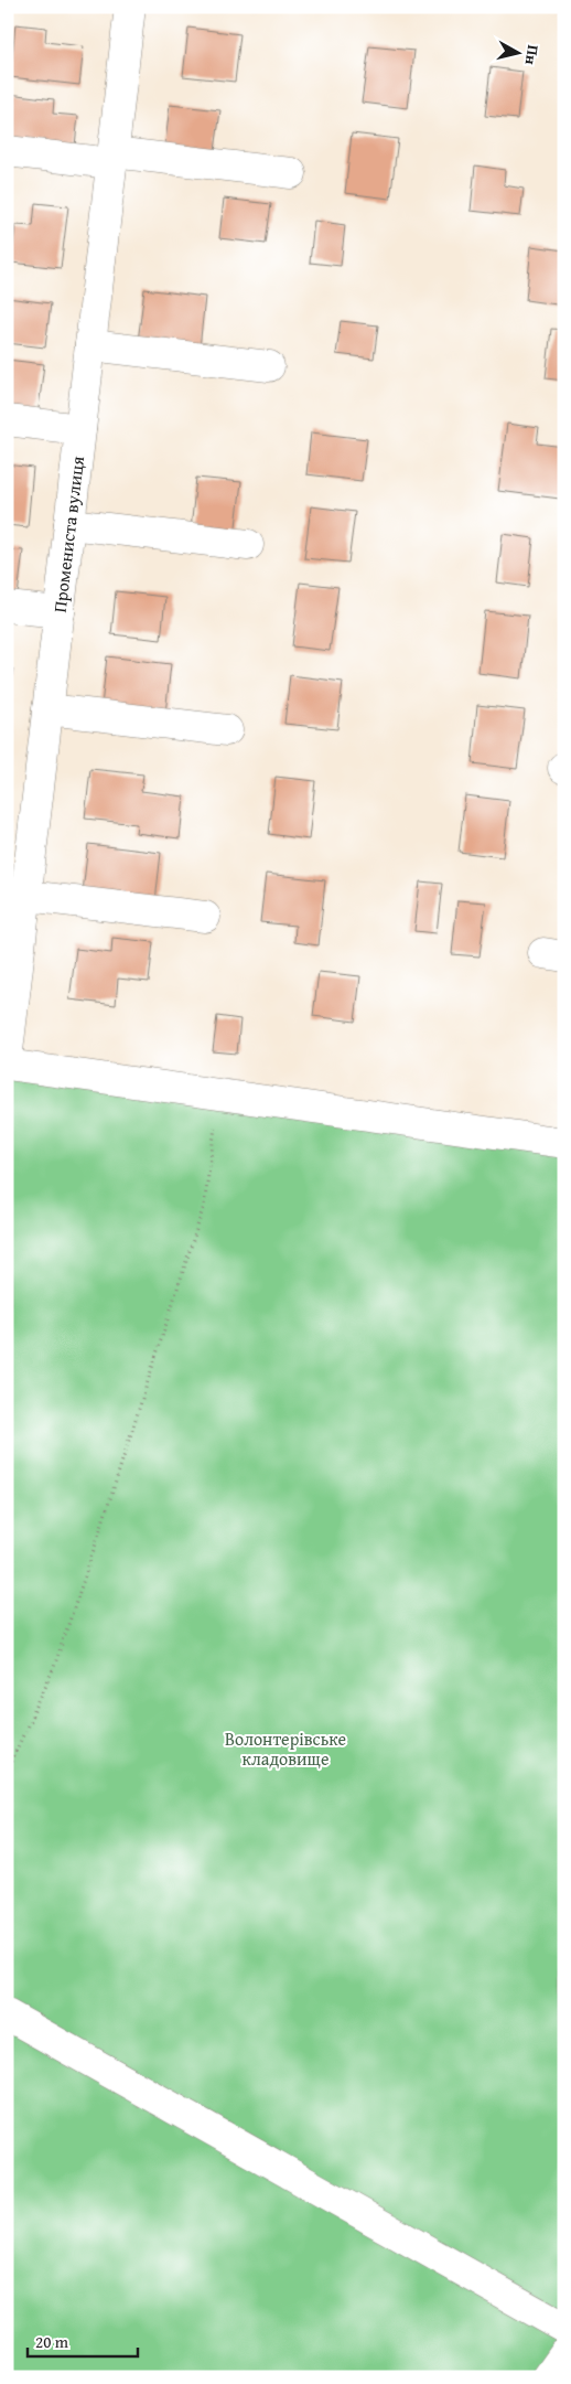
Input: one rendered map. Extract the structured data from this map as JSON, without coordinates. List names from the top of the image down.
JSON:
{
  "streets": {
    "street": ["Промениста вулиця"]
  },
  "parks": ["Волонтерівське кладовище"],
  "scale_bar": "20 m",
  "north": "right"
}
